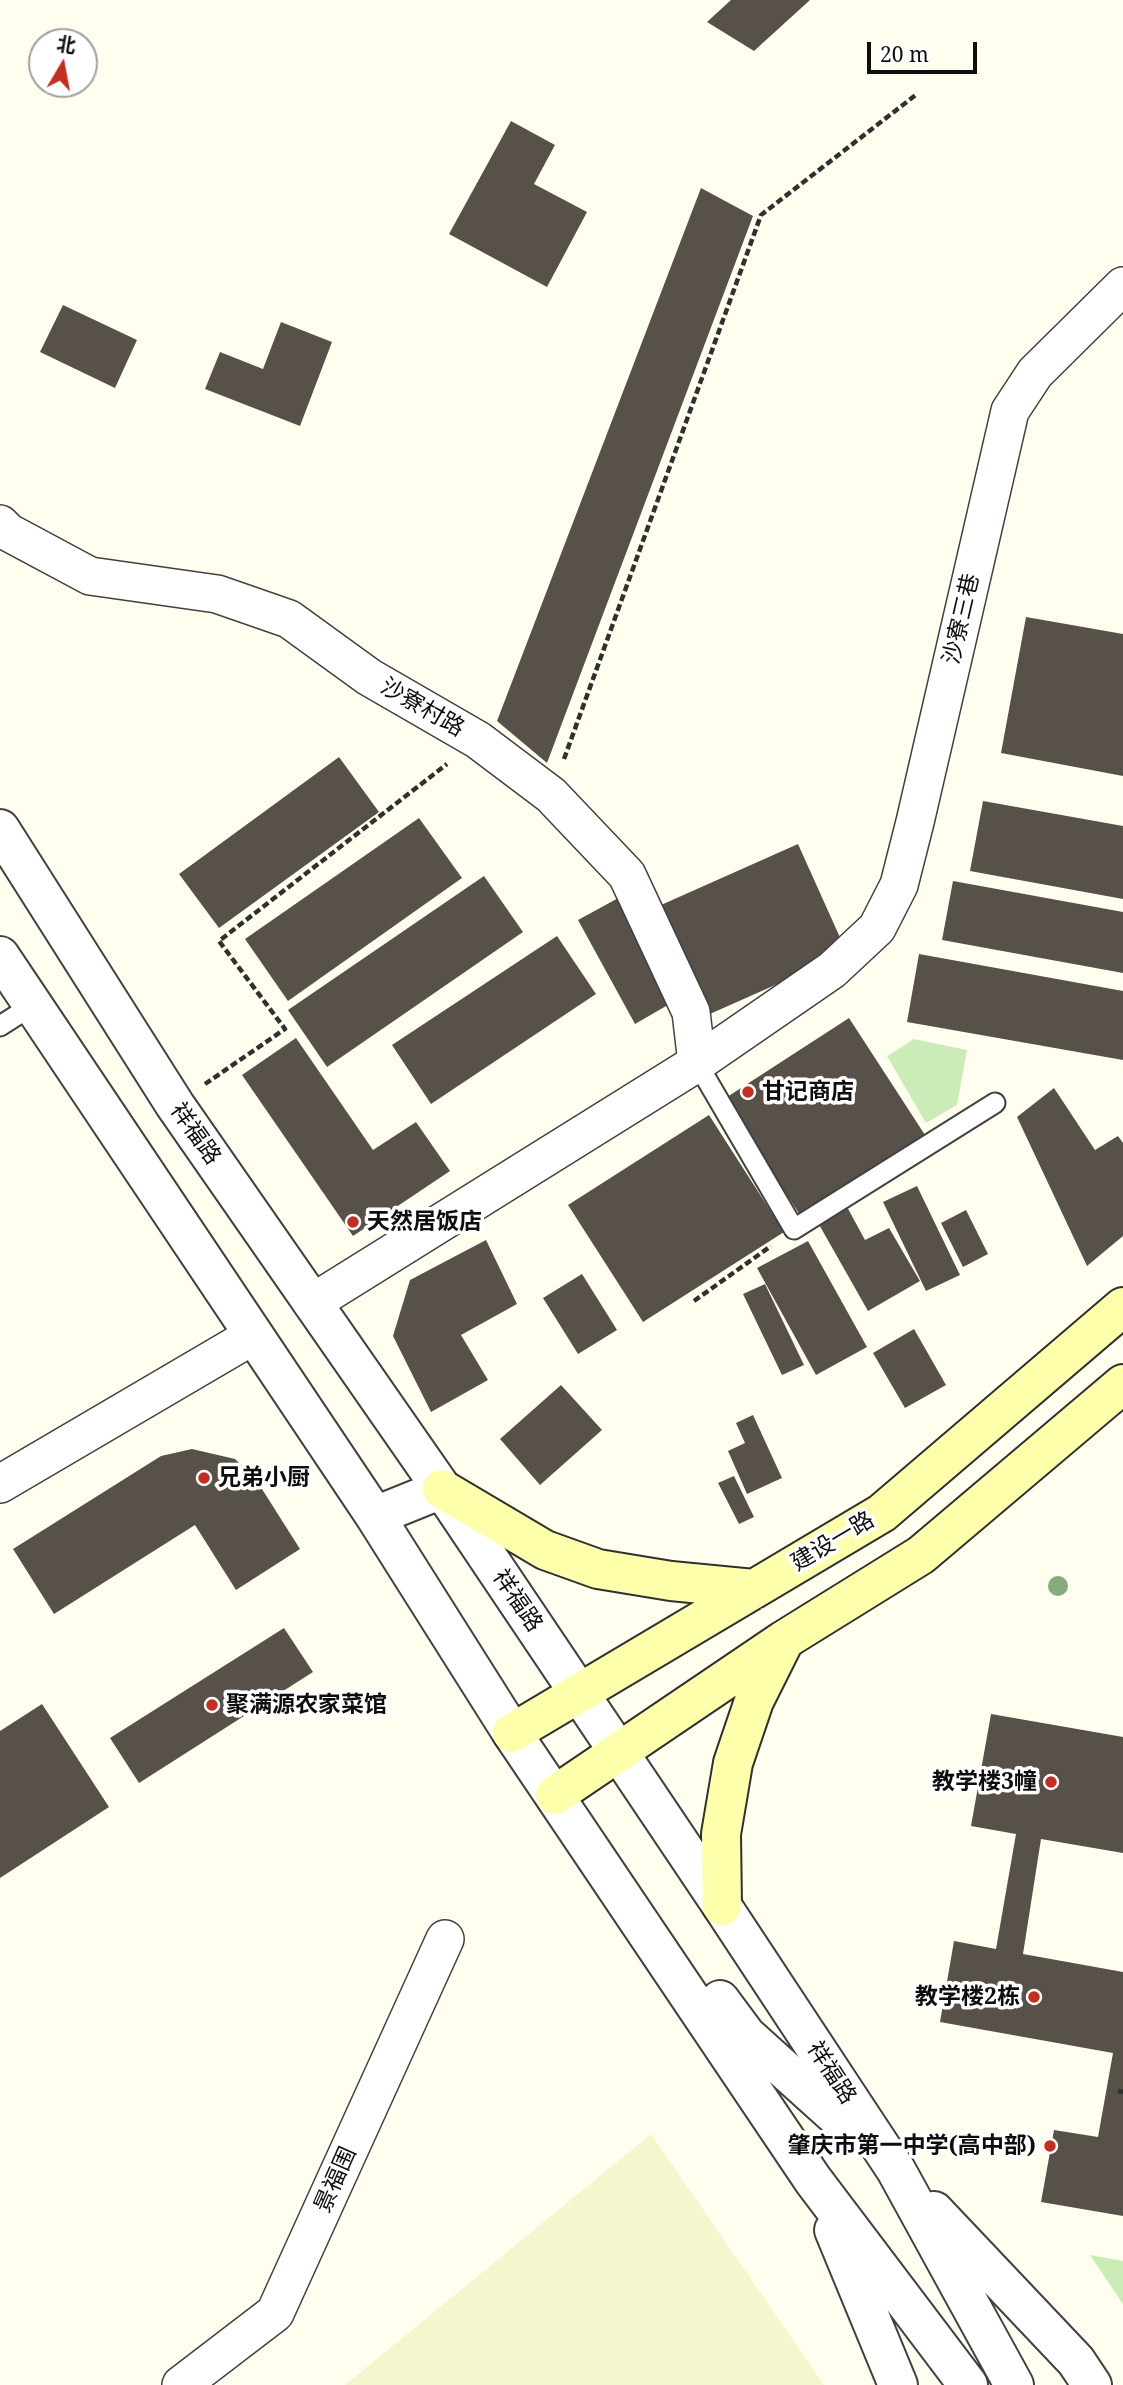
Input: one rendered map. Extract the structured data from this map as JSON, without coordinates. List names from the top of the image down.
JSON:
{
  "streets": {
    "main road": ["建设一路"],
    "street": [
      "沙寮三巷",
      "沙寮村路",
      "祥福路",
      "景福围"
    ]
  },
  "crossings": [
    ["沙寮三巷", "沙寮村路"],
    ["沙寮三巷", "祥福路"],
    ["祥福路", "建设一路"]
  ],
  "places": [
    "甘记商店",
    "天然居饭店",
    "兄弟小厨",
    "聚满源农家菜馆",
    "教学楼3幢",
    "教学楼2栋",
    "肇庆市第一中学(高中部)"
  ],
  "scale_bar": "20 m",
  "north": "top"
}
